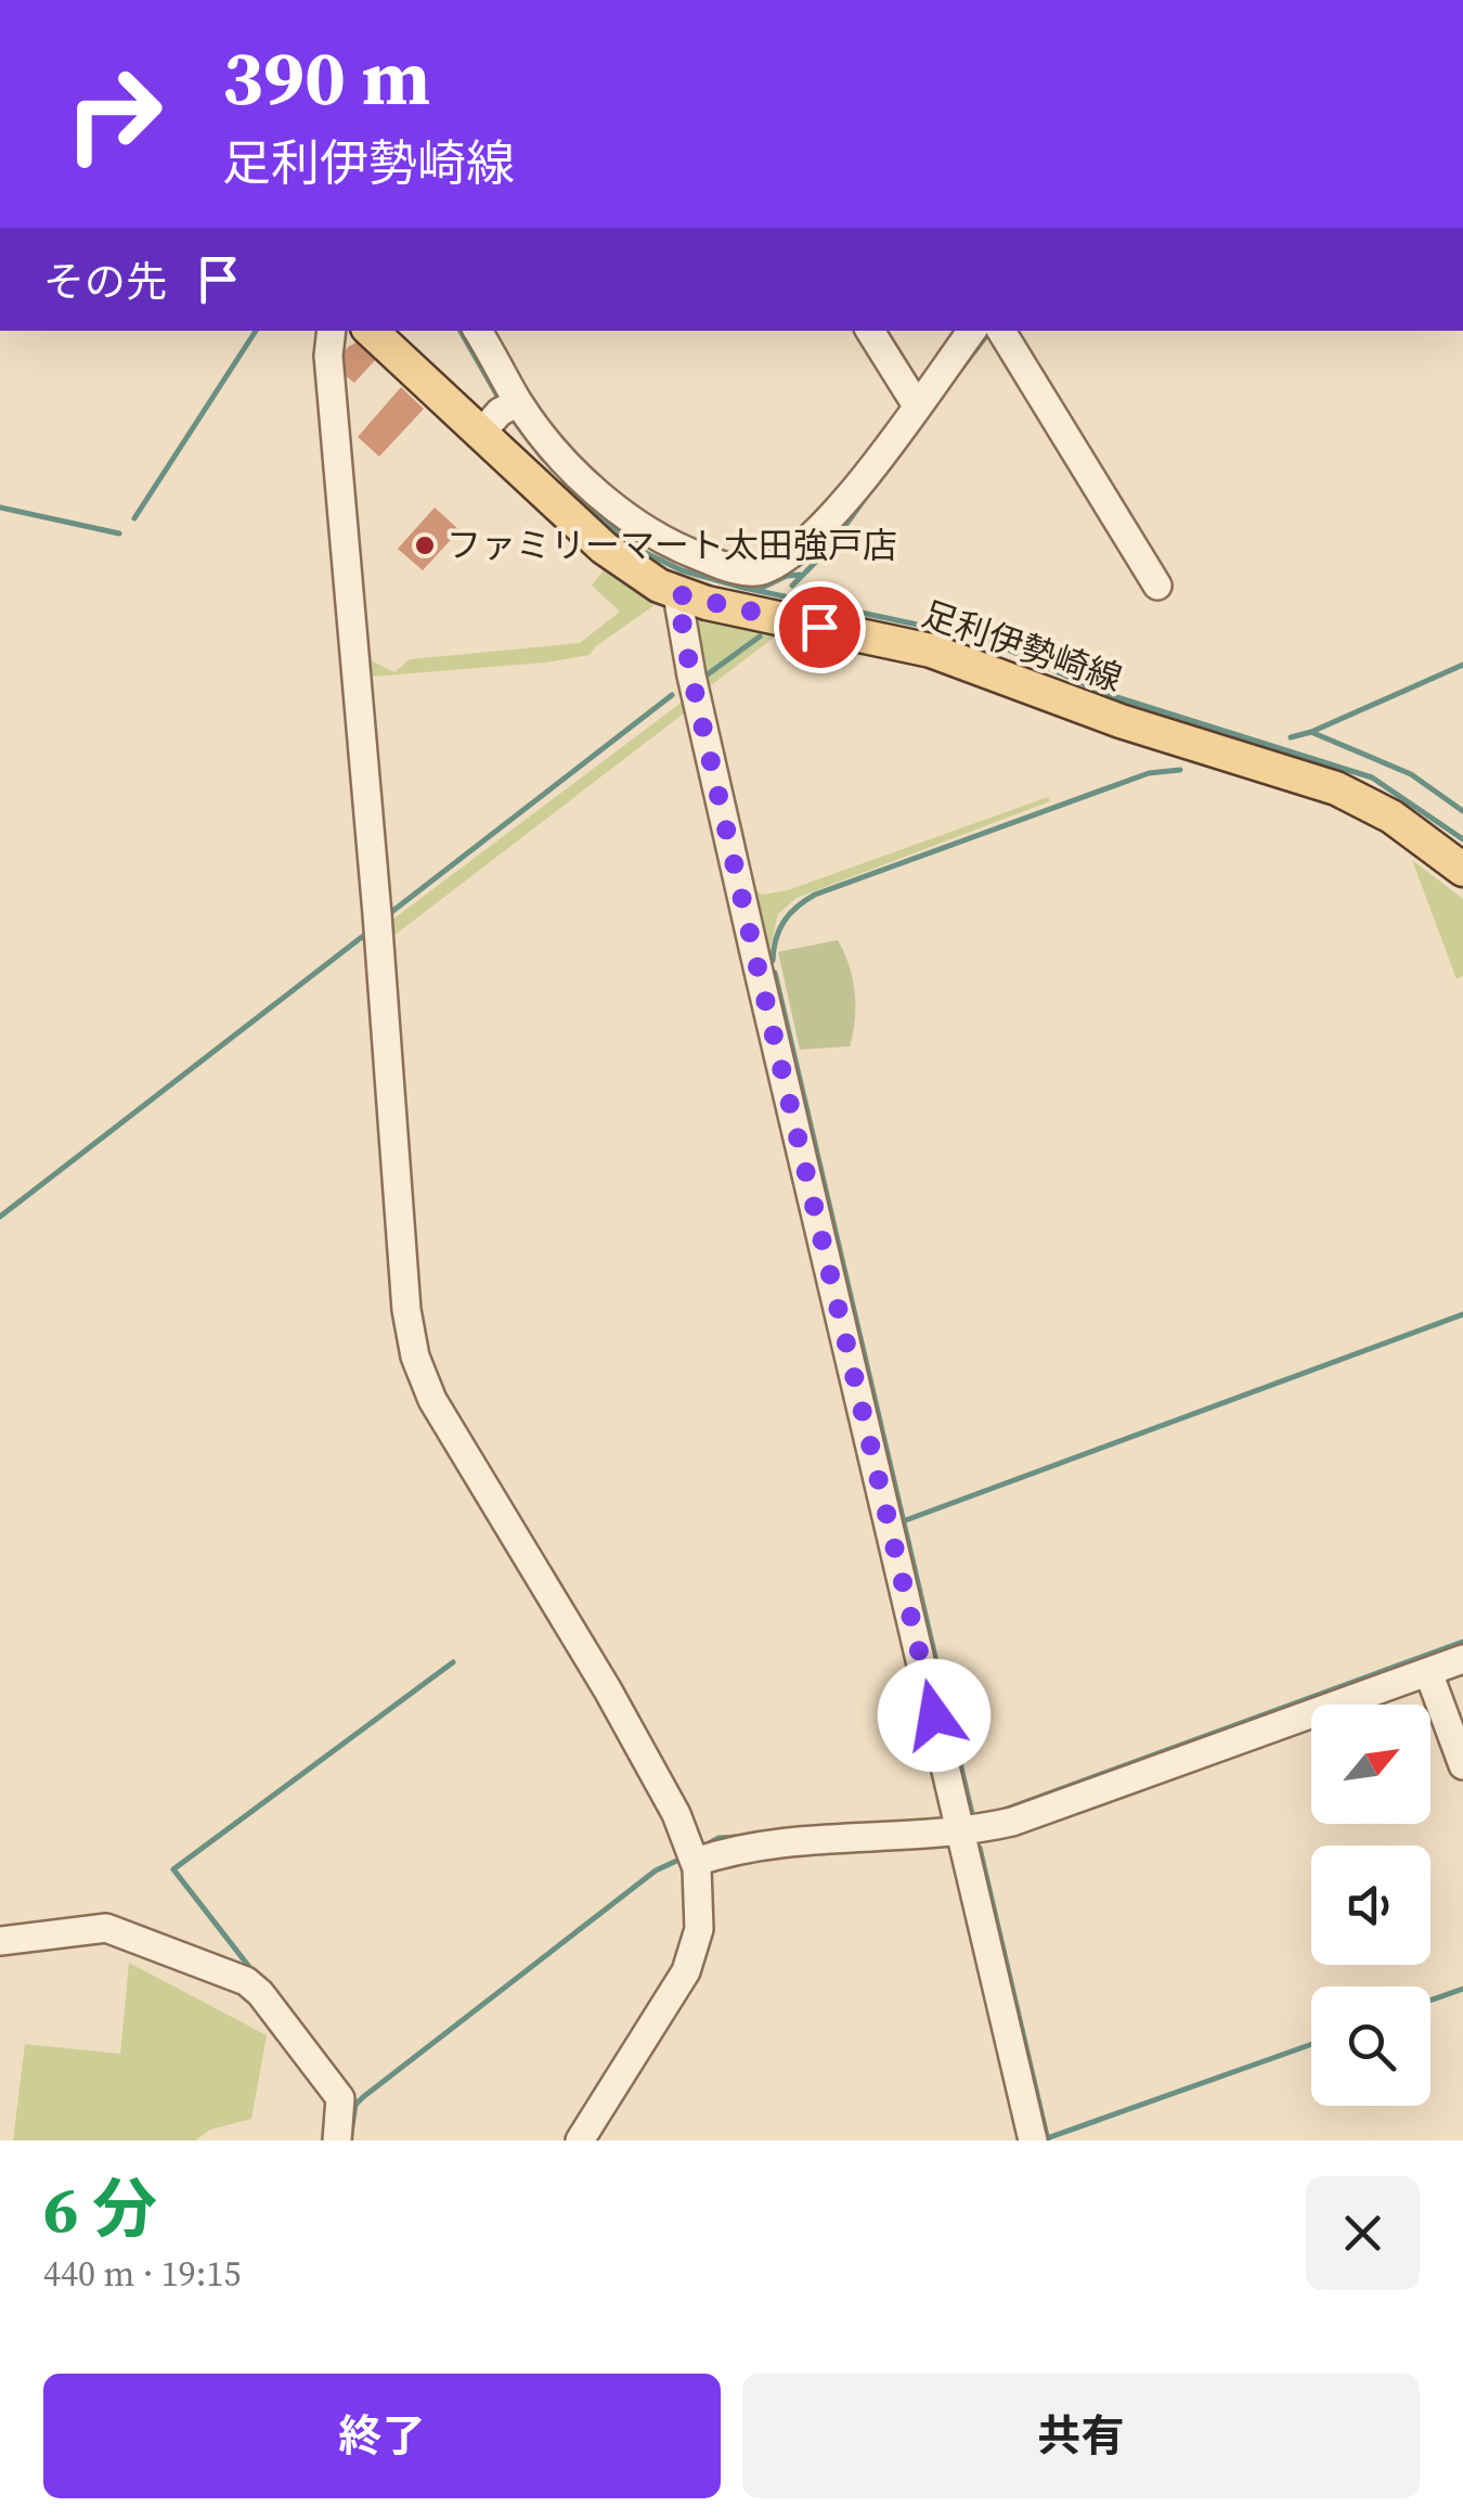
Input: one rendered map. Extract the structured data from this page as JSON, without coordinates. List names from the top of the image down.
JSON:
{
  "streets": {
    "main road": ["足利伊勢崎線"]
  },
  "places": ["ファミリーマート太田強戸店"],
  "north": "top right",
  "page": {
    "turn": ["390 m", "足利伊勢崎線"],
    "then": "その先",
    "heading": ["6 分", "440 m · 19:15"],
    "buttons": ["終了", "共有"]
  }
}
